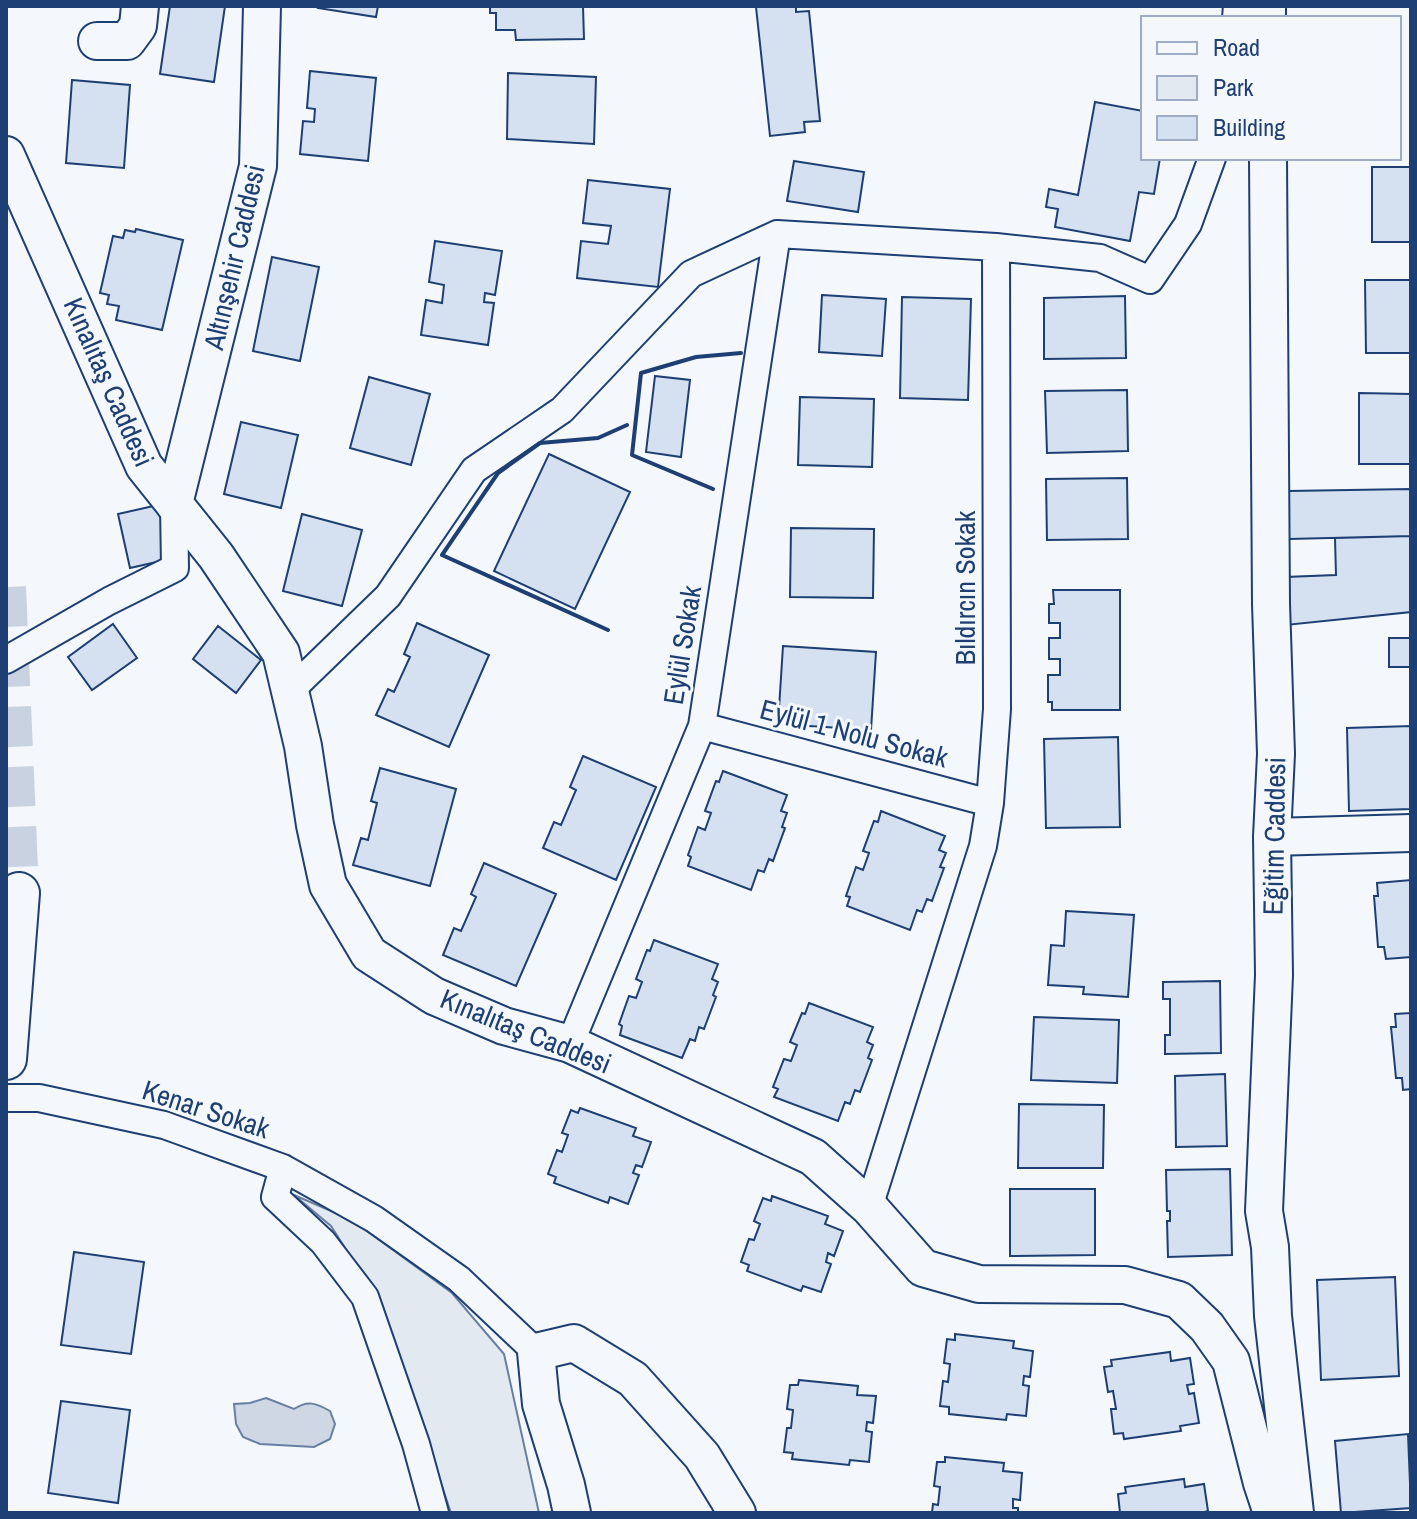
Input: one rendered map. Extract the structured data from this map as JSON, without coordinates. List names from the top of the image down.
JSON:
{
  "streets": {
    "street": [
      "Altınşehir Caddesi",
      "Kınalıtaş Caddesi",
      "Bıldırcın Sokak",
      "Eylül Sokak",
      "Eylül 1 Nolu Sokak",
      "Eğitim Caddesi",
      "Kenar Sokak"
    ]
  },
  "crossings": [
    ["Altınşehir Caddesi", "Kınalıtaş Caddesi"],
    ["Kınalıtaş Caddesi", "Bıldırcın Sokak"],
    ["Kınalıtaş Caddesi", "Eylül Sokak"],
    ["Bıldırcın Sokak", "Eylül 1 Nolu Sokak"],
    ["Eylül Sokak", "Eylül 1 Nolu Sokak"]
  ],
  "legend": ["Road", "Park", "Building"]
}
